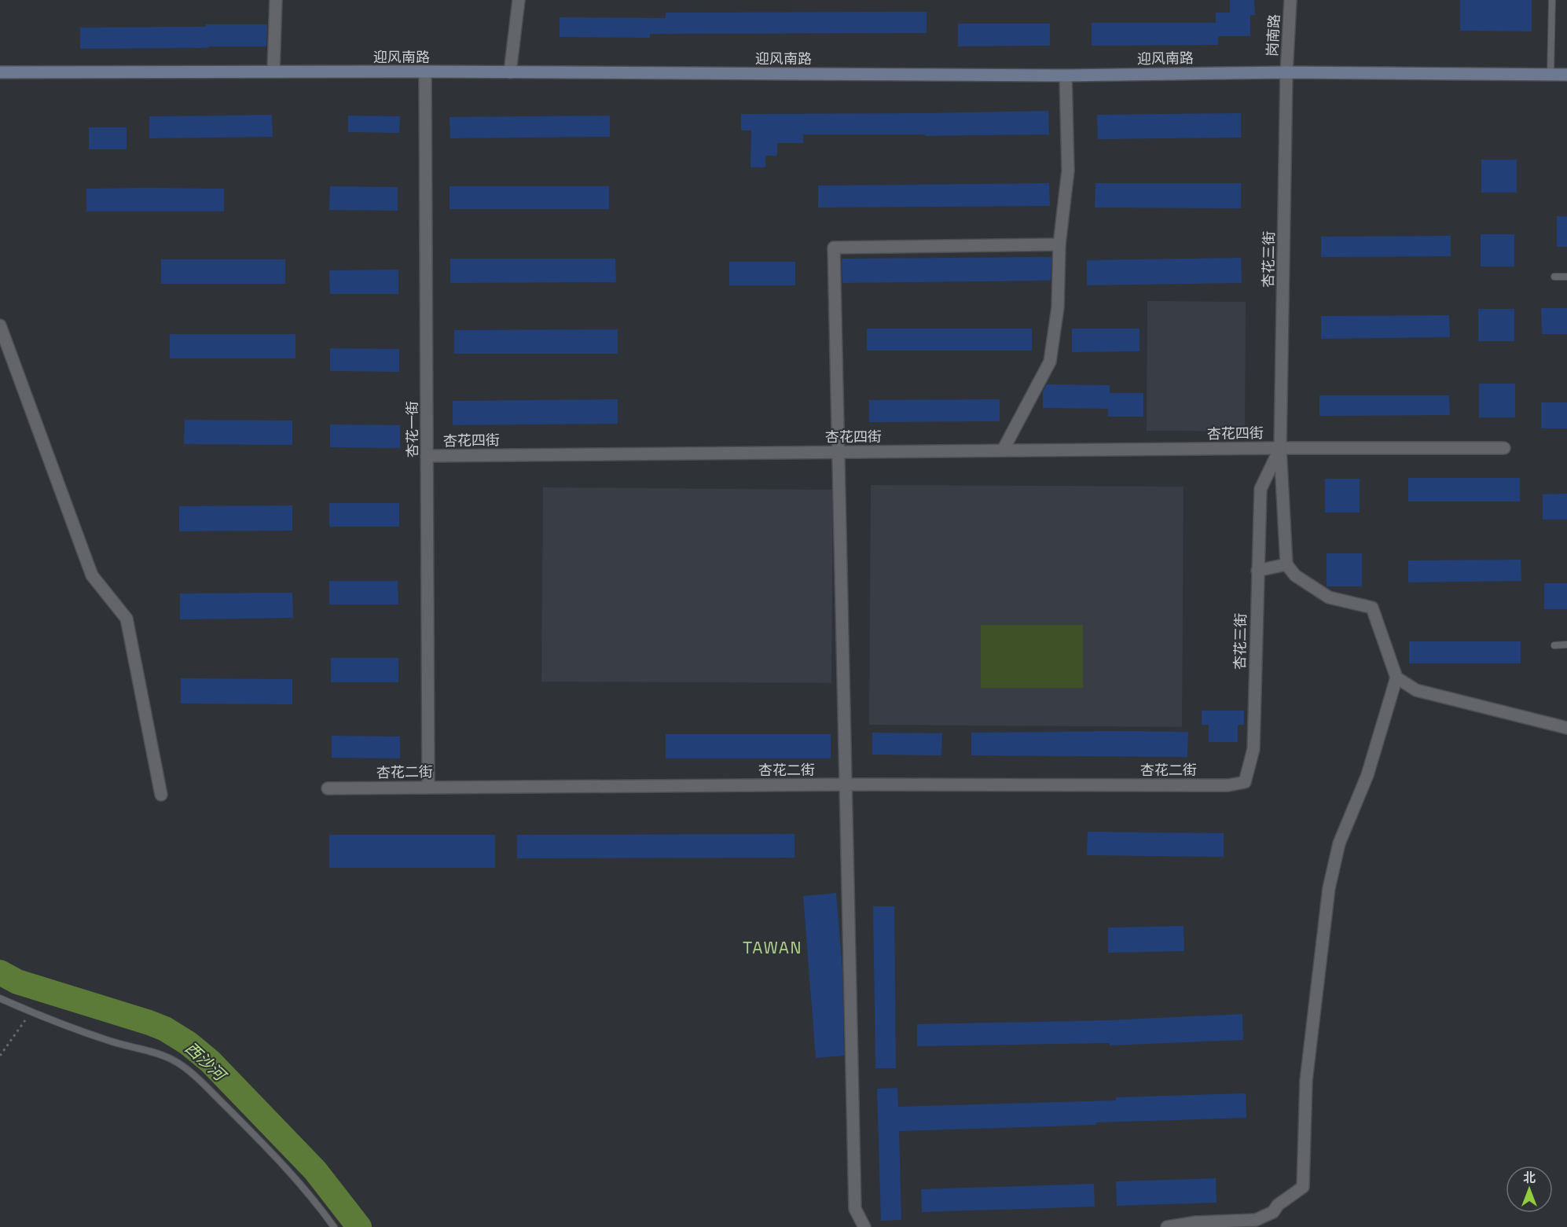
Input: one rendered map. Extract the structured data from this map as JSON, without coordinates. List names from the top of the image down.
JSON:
{
  "streets": {
    "street": [
      "岗南路",
      "迎风南路",
      "杏花三街",
      "杏花一街",
      "杏花四街",
      "杏花二街"
    ]
  },
  "crossings": [
    ["岗南路", "迎风南路"],
    ["岗南路", "杏花三街"],
    ["迎风南路", "杏花三街"],
    ["迎风南路", "杏花一街"],
    ["杏花三街", "杏花四街"],
    ["杏花三街", "杏花二街"],
    ["杏花一街", "杏花四街"],
    ["杏花一街", "杏花二街"]
  ],
  "districts": ["TAWAN"],
  "water": ["西沙河"],
  "north": "top"
}
